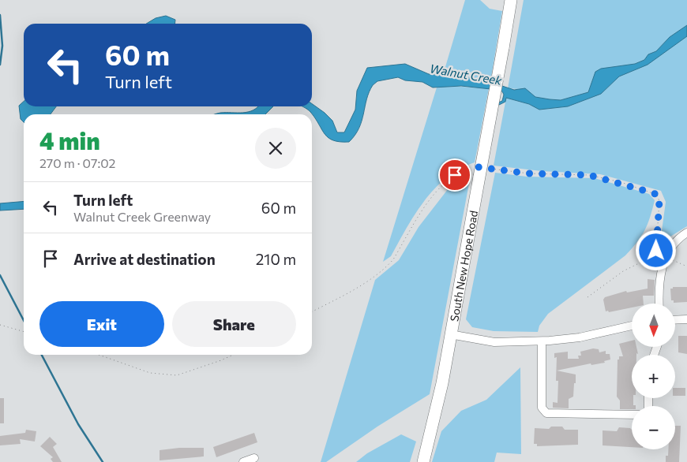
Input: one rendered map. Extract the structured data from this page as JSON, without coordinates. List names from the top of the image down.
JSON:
{
  "streets": {
    "main road": ["South New Hope Road"]
  },
  "water": ["Walnut Creek"],
  "north": "bottom",
  "page": {
    "turn": ["60 m", "Turn left"],
    "heading": ["4 min", "270 m · 07:02"],
    "list": [
      {
        "name": "Turn left",
        "note": "Walnut Creek Greenway",
        "value": "60 m"
      },
      {
        "name": "Arrive at destination",
        "value": "210 m"
      }
    ],
    "buttons": ["Exit", "Share"],
    "map_buttons": ["+", "−"]
  }
}
